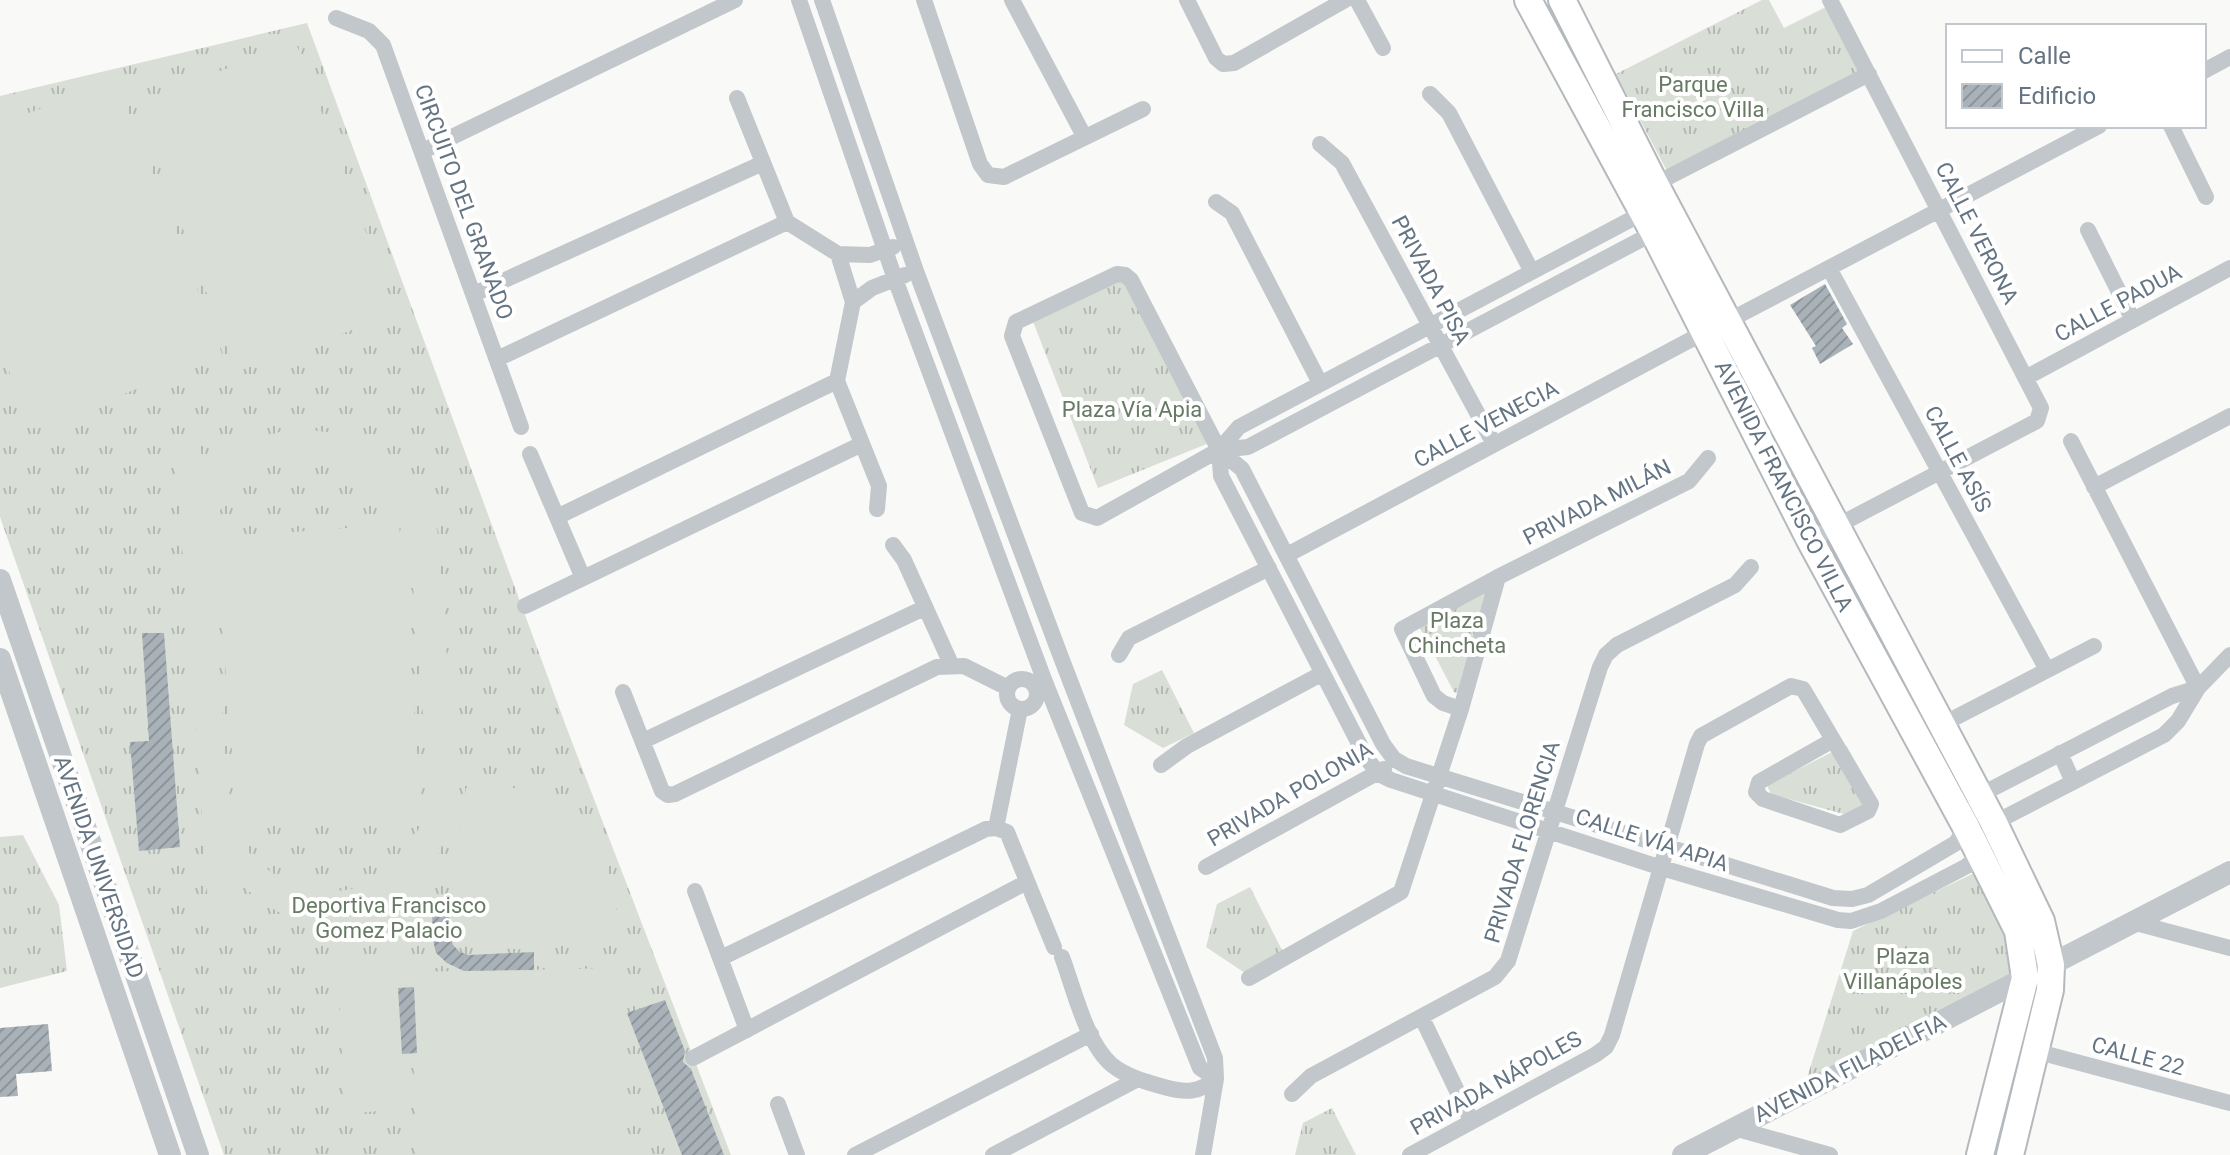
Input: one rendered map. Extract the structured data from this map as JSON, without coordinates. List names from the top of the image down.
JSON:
{
  "streets": {
    "main road": ["AVENIDA FRANCISCO VILLA"],
    "street": [
      "CIRCUITO DEL GRANADO",
      "CALLE VERONA",
      "PRIVADA PISA",
      "CALLE PADUA",
      "CALLE VENECIA",
      "CALLE ASÍS",
      "PRIVADA MILÁN",
      "PRIVADA POLONIA",
      "CALLE VÍA APIA",
      "PRIVADA FLORENCIA",
      "AVENIDA UNIVERSIDAD",
      "CALLE 22",
      "AVENIDA FILADELFIA",
      "PRIVADA NÁPOLES"
    ]
  },
  "crossings": [
    ["CALLE VERONA", "CALLE PADUA"],
    ["CALLE VERONA", "CALLE VENECIA"],
    ["CALLE VERONA", "CALLE ASÍS"],
    ["PRIVADA PISA", "CALLE VENECIA"],
    ["CALLE VENECIA", "CALLE ASÍS"],
    ["CALLE VENECIA", "AVENIDA FRANCISCO VILLA"],
    ["AVENIDA FRANCISCO VILLA", "CALLE VÍA APIA"],
    ["AVENIDA FRANCISCO VILLA", "CALLE 22"],
    ["AVENIDA FRANCISCO VILLA", "AVENIDA FILADELFIA"],
    ["PRIVADA POLONIA", "CALLE VÍA APIA"],
    ["CALLE VÍA APIA", "PRIVADA FLORENCIA"],
    ["CALLE VÍA APIA", "PRIVADA NÁPOLES"]
  ],
  "parks": [
    "Parque Francisco Villa",
    "Plaza Vía Apia",
    "Plaza Chincheta",
    "Deportiva Francisco Gomez Palacio",
    "Plaza Villanápoles"
  ],
  "legend": ["Calle", "Edificio"]
}
